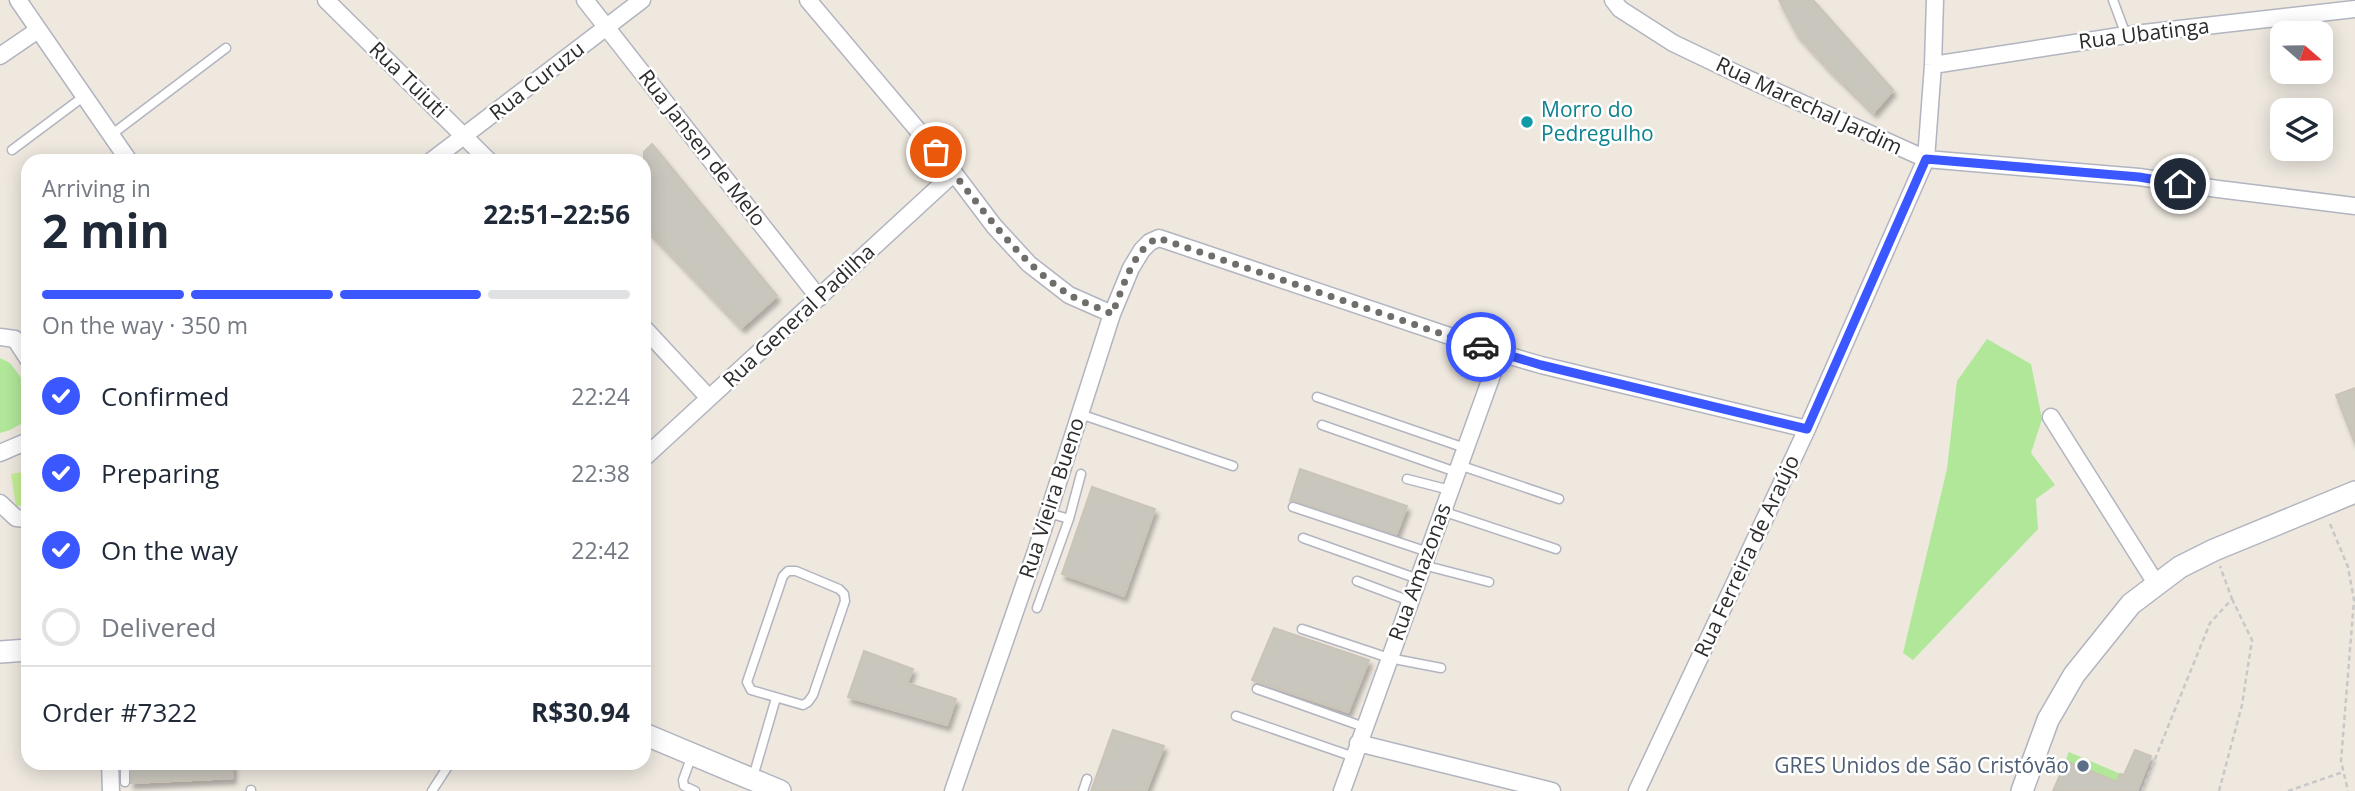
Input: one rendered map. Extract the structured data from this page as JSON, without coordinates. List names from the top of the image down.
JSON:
{
  "streets": {
    "street": [
      "Rua Ubatinga",
      "Rua Tuiuti",
      "Rua Curuzu",
      "Rua Marechal Jardim",
      "Rua Jansen de Melo",
      "Rua General Padilha",
      "Rua Vieira Bueno",
      "Rua Ferreira de Araújo",
      "Rua Amazonas"
    ]
  },
  "crossings": [
    ["Rua Ubatinga", "Rua Ferreira de Araújo"],
    ["Rua Tuiuti", "Rua Curuzu"],
    ["Rua Curuzu", "Rua Jansen de Melo"],
    ["Rua Marechal Jardim", "Rua Ferreira de Araújo"],
    ["Rua Jansen de Melo", "Rua General Padilha"],
    ["Rua Vieira Bueno", "Rua Amazonas"]
  ],
  "places": ["Morro do Pedregulho", "GRES Unidos de São Cristóvão"],
  "north": "right",
  "page": {
    "heading": ["2 min", "Arriving in", "22:51–22:56"],
    "panel": ["Order #7322", "R$30.94"],
    "bar": "On the way · 350 m",
    "list": [
      ["Confirmed", "22:24"],
      ["Preparing", "22:38"],
      ["On the way", "22:42"],
      "Delivered"
    ]
  }
}
